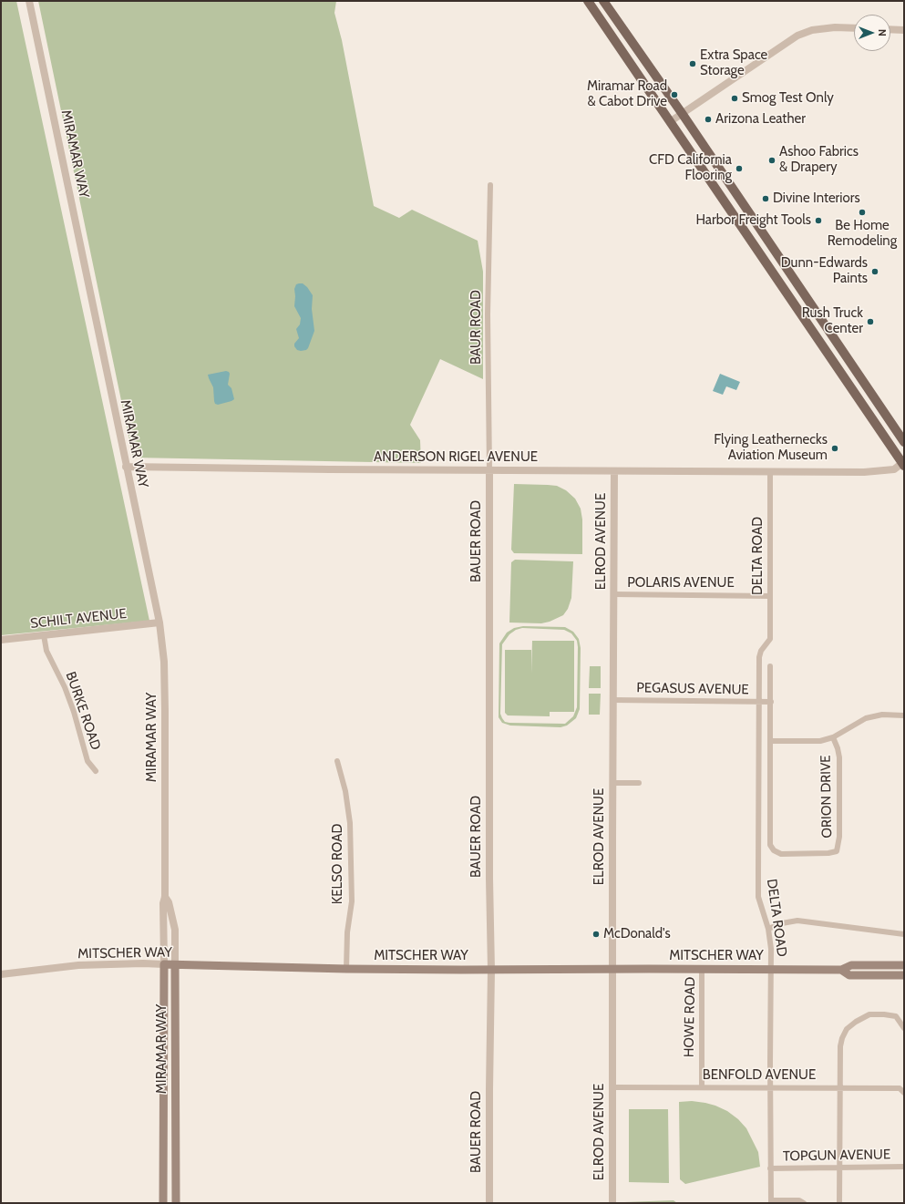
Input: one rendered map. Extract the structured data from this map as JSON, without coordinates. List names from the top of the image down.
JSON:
{
  "streets": {
    "main road": ["MIRAMAR WAY", "MITSCHER WAY"],
    "street": [
      "BAUR ROAD",
      "ANDERSON RIGEL AVENUE",
      "BAUER ROAD",
      "ELROD AVENUE",
      "DELTA ROAD",
      "POLARIS AVENUE",
      "SCHILT AVENUE",
      "PEGASUS AVENUE",
      "BURKE ROAD",
      "ORION DRIVE",
      "KELSO ROAD",
      "HOWE ROAD",
      "BENFOLD AVENUE",
      "TOPGUN AVENUE"
    ]
  },
  "crossings": [
    ["MIRAMAR WAY", "ANDERSON RIGEL AVENUE"],
    ["MIRAMAR WAY", "SCHILT AVENUE"],
    ["MIRAMAR WAY", "MITSCHER WAY"],
    ["BAUR ROAD", "ANDERSON RIGEL AVENUE"],
    ["BAUR ROAD", "BAUER ROAD"],
    ["ANDERSON RIGEL AVENUE", "BAUER ROAD"],
    ["ANDERSON RIGEL AVENUE", "ELROD AVENUE"],
    ["ANDERSON RIGEL AVENUE", "DELTA ROAD"],
    ["BAUER ROAD", "MITSCHER WAY"],
    ["ELROD AVENUE", "POLARIS AVENUE"],
    ["ELROD AVENUE", "PEGASUS AVENUE"],
    ["ELROD AVENUE", "MITSCHER WAY"],
    ["ELROD AVENUE", "BENFOLD AVENUE"],
    ["DELTA ROAD", "POLARIS AVENUE"],
    ["DELTA ROAD", "PEGASUS AVENUE"],
    ["DELTA ROAD", "MITSCHER WAY"],
    ["DELTA ROAD", "BENFOLD AVENUE"],
    ["DELTA ROAD", "TOPGUN AVENUE"],
    ["SCHILT AVENUE", "BURKE ROAD"],
    ["KELSO ROAD", "MITSCHER WAY"],
    ["MITSCHER WAY", "HOWE ROAD"],
    ["HOWE ROAD", "BENFOLD AVENUE"]
  ],
  "places": [
    "Extra Space Storage",
    "Miramar Road & Cabot Drive",
    "Smog Test Only",
    "Arizona Leather",
    "Ashoo Fabrics & Drapery",
    "CFD California Flooring",
    "Divine Interiors",
    "Be Home Remodeling",
    "Harbor Freight Tools",
    "Dunn-Edwards Paints",
    "Rush Truck Center",
    "Flying Leathernecks Aviation Museum",
    "McDonald's"
  ],
  "north": "right"
}
